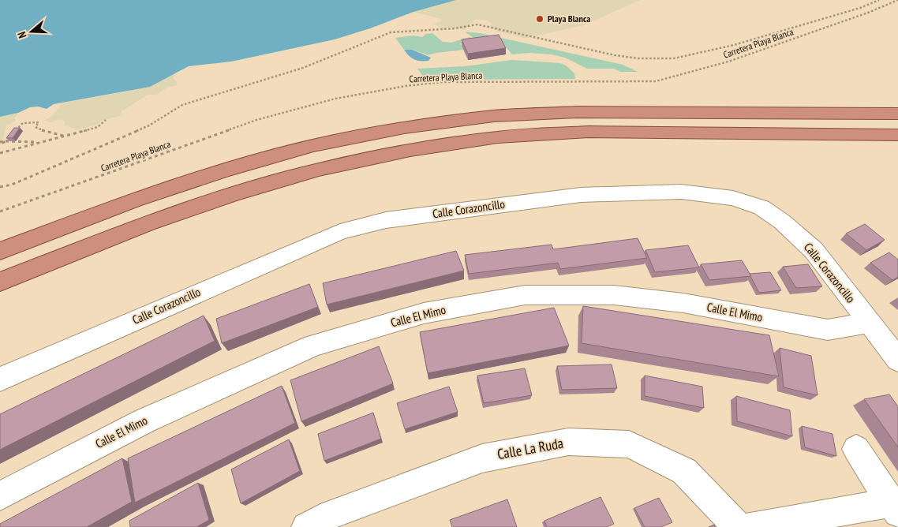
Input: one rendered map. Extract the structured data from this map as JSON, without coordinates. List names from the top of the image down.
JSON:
{
  "streets": {
    "street": ["Calle Corazoncillo", "Calle El Mimo", "Calle La Ruda"],
    "path": ["Carretera Playa Blanca"]
  },
  "crossings": [
    ["Calle Corazoncillo", "Calle El Mimo"]
  ],
  "places": ["Playa Blanca"],
  "north": "left"
}
